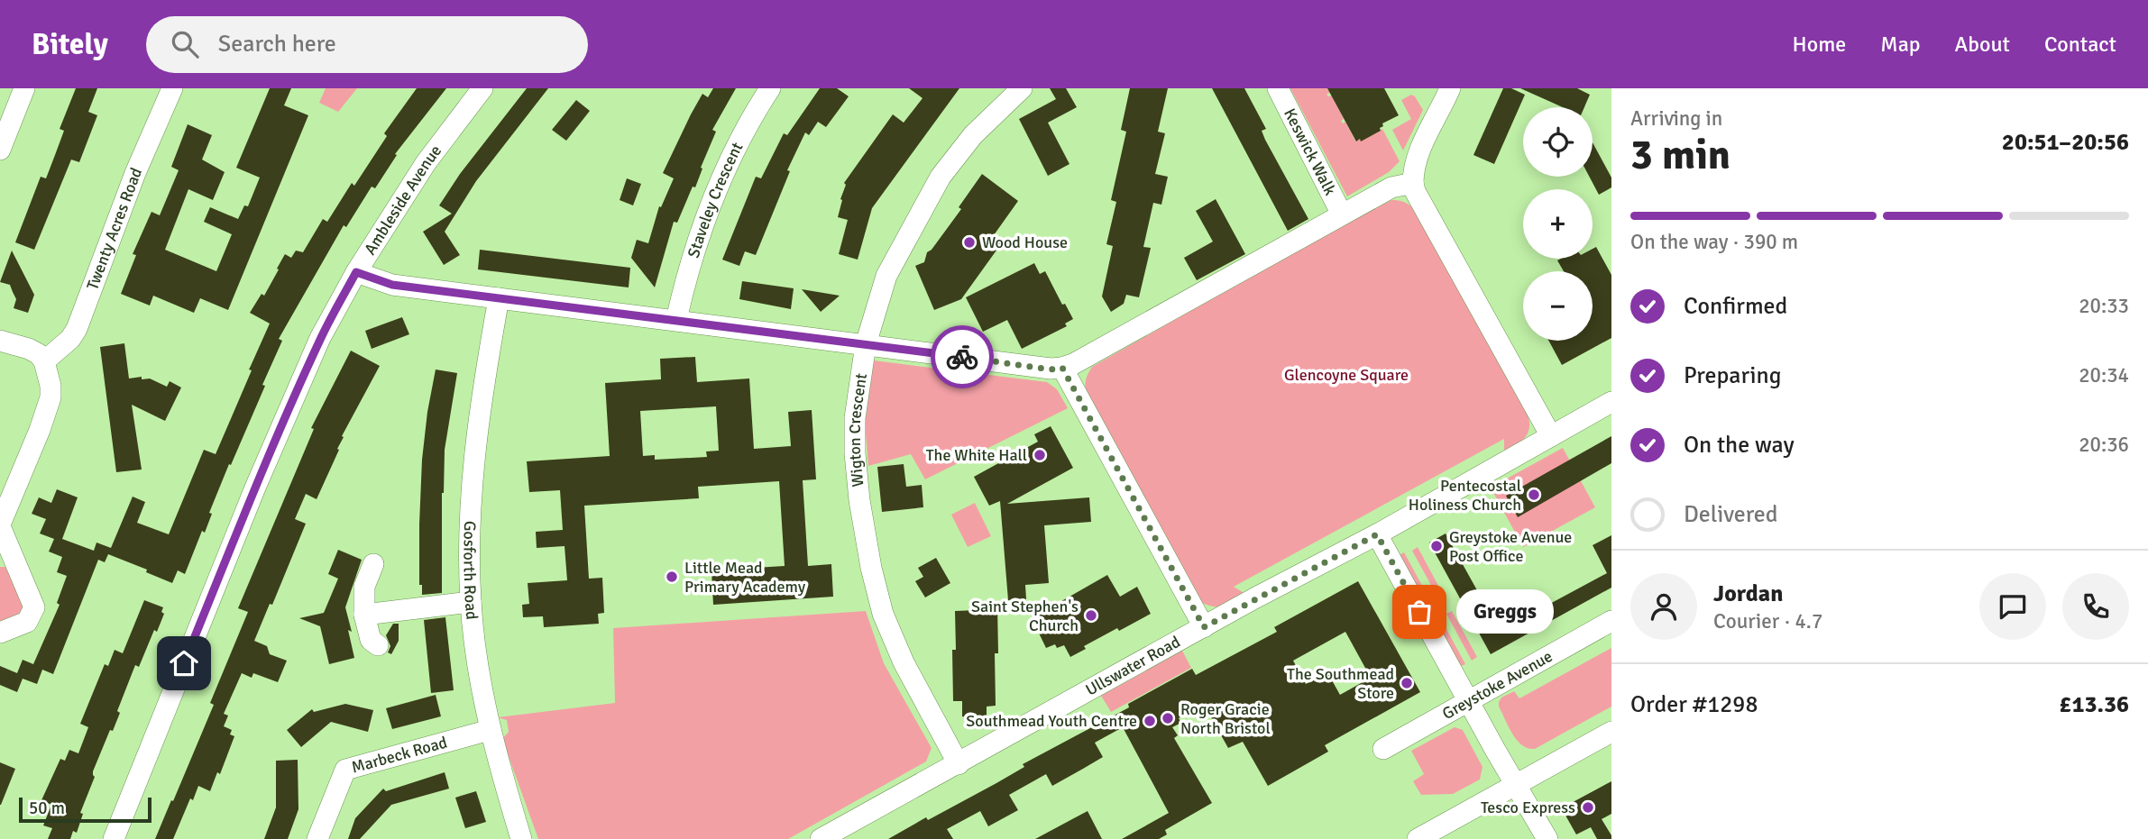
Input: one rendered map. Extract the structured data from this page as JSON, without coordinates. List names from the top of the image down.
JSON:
{
  "streets": {
    "street": [
      "Keswick Walk",
      "Ambleside Avenue",
      "Staveley Crescent",
      "Twenty Acres Road",
      "Wigton Crescent",
      "Gosforth Road",
      "Ullswater Road",
      "Greystoke Avenue",
      "Marbeck Road"
    ]
  },
  "crossings": [
    ["Wigton Crescent", "Ullswater Road"],
    ["Gosforth Road", "Marbeck Road"]
  ],
  "parks": ["Glencoyne Square"],
  "places": [
    "Wood House",
    "The White Hall",
    "Pentecostal Holiness Church",
    "Greystoke Avenue Post Office",
    "Little Mead Primary Academy",
    "Greggs",
    "Saint Stephen's Church",
    "The Southmead Store",
    "Roger Gracie North Bristol",
    "Southmead Youth Centre",
    "Tesco Express"
  ],
  "scale_bar": "50 m",
  "page": {
    "header": "Bitely",
    "search": "Search here",
    "nav": [
      "Home",
      "Map",
      "About",
      "Contact"
    ],
    "heading": ["3 min", "Arriving in", "20:51–20:56"],
    "panel": [
      "Jordan",
      "Courier · 4.7",
      "Order #1298",
      "£13.36"
    ],
    "map_buttons": ["+", "−"],
    "bar": "On the way · 390 m",
    "list": [
      ["Confirmed", "20:33"],
      ["Preparing", "20:34"],
      ["On the way", "20:36"],
      "Delivered"
    ],
    "bubble": "Greggs",
    "scale": "50 m"
  }
}
